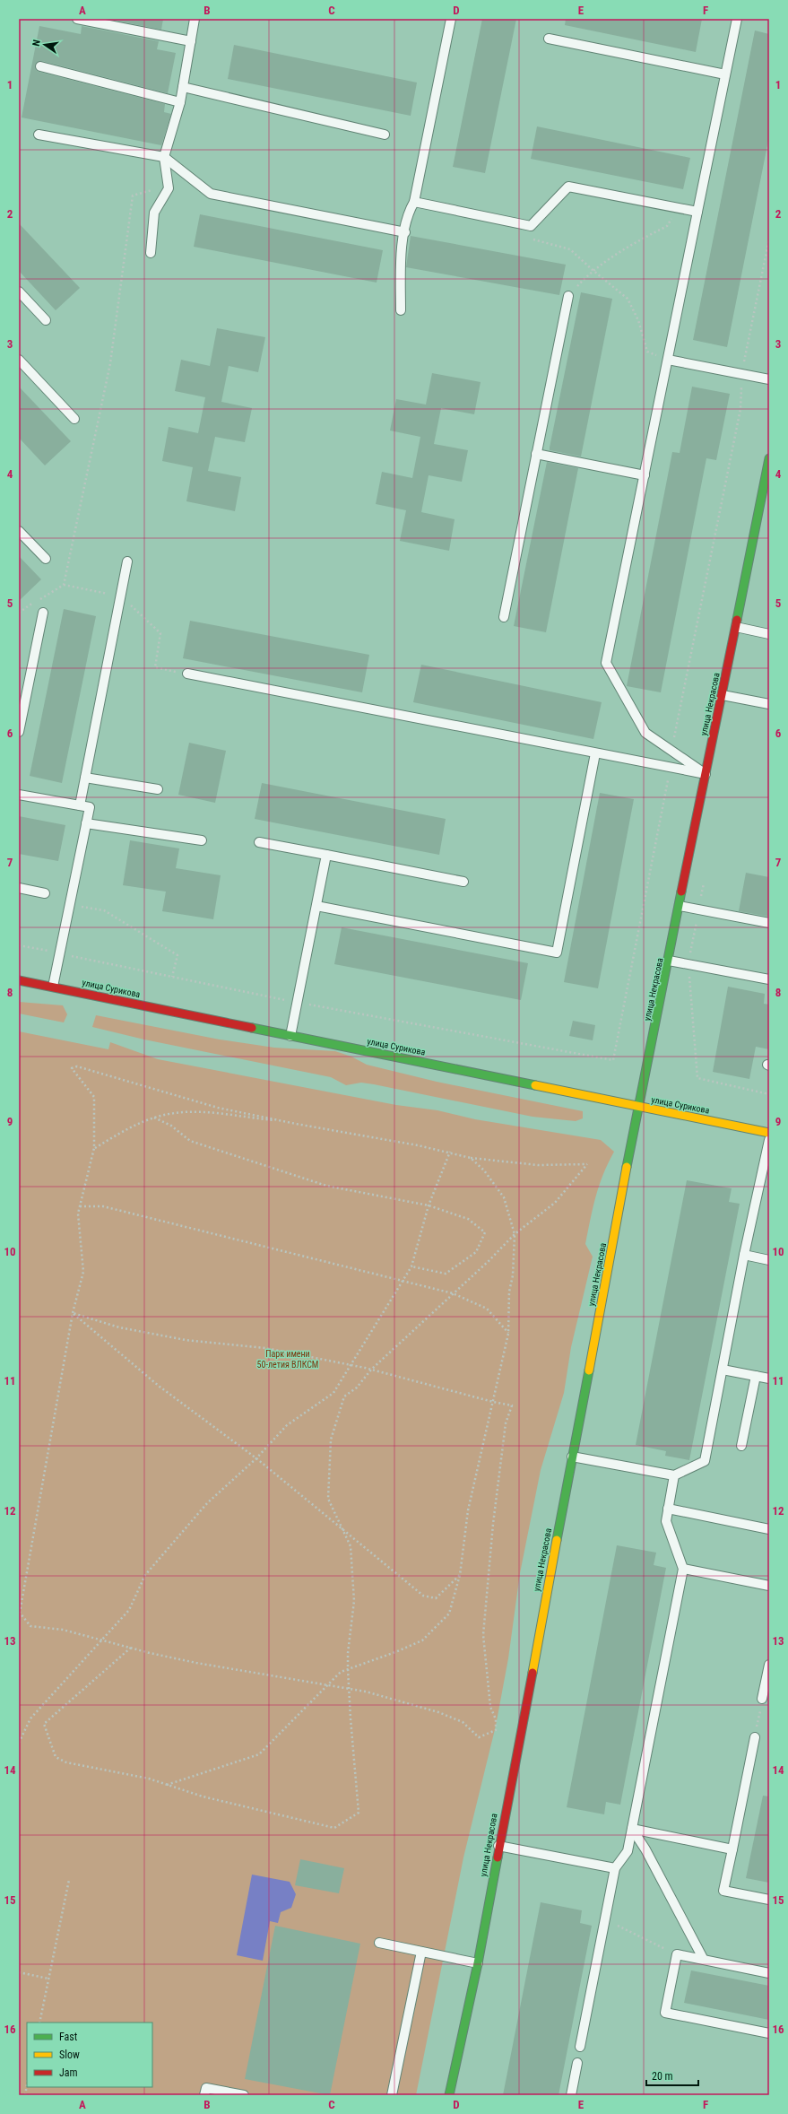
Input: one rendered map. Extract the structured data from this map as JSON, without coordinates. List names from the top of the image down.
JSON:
{
  "streets": {
    "street": ["улица Некрасова", "улица Сурикова"]
  },
  "crossings": [
    ["улица Некрасова", "улица Сурикова"]
  ],
  "parks": ["Парк имени 50-летия ВЛКСМ"],
  "legend": ["Fast", "Slow", "Jam"],
  "scale_bar": "20 m",
  "north": "left",
  "grid": {
    "columns": [
      "A",
      "B",
      "C",
      "D",
      "E",
      "F"
    ],
    "rows": [
      "1",
      "2",
      "3",
      "4",
      "5",
      "6",
      "7",
      "8",
      "9",
      "10",
      "11",
      "12",
      "13",
      "14",
      "15",
      "16"
    ]
  }
}
